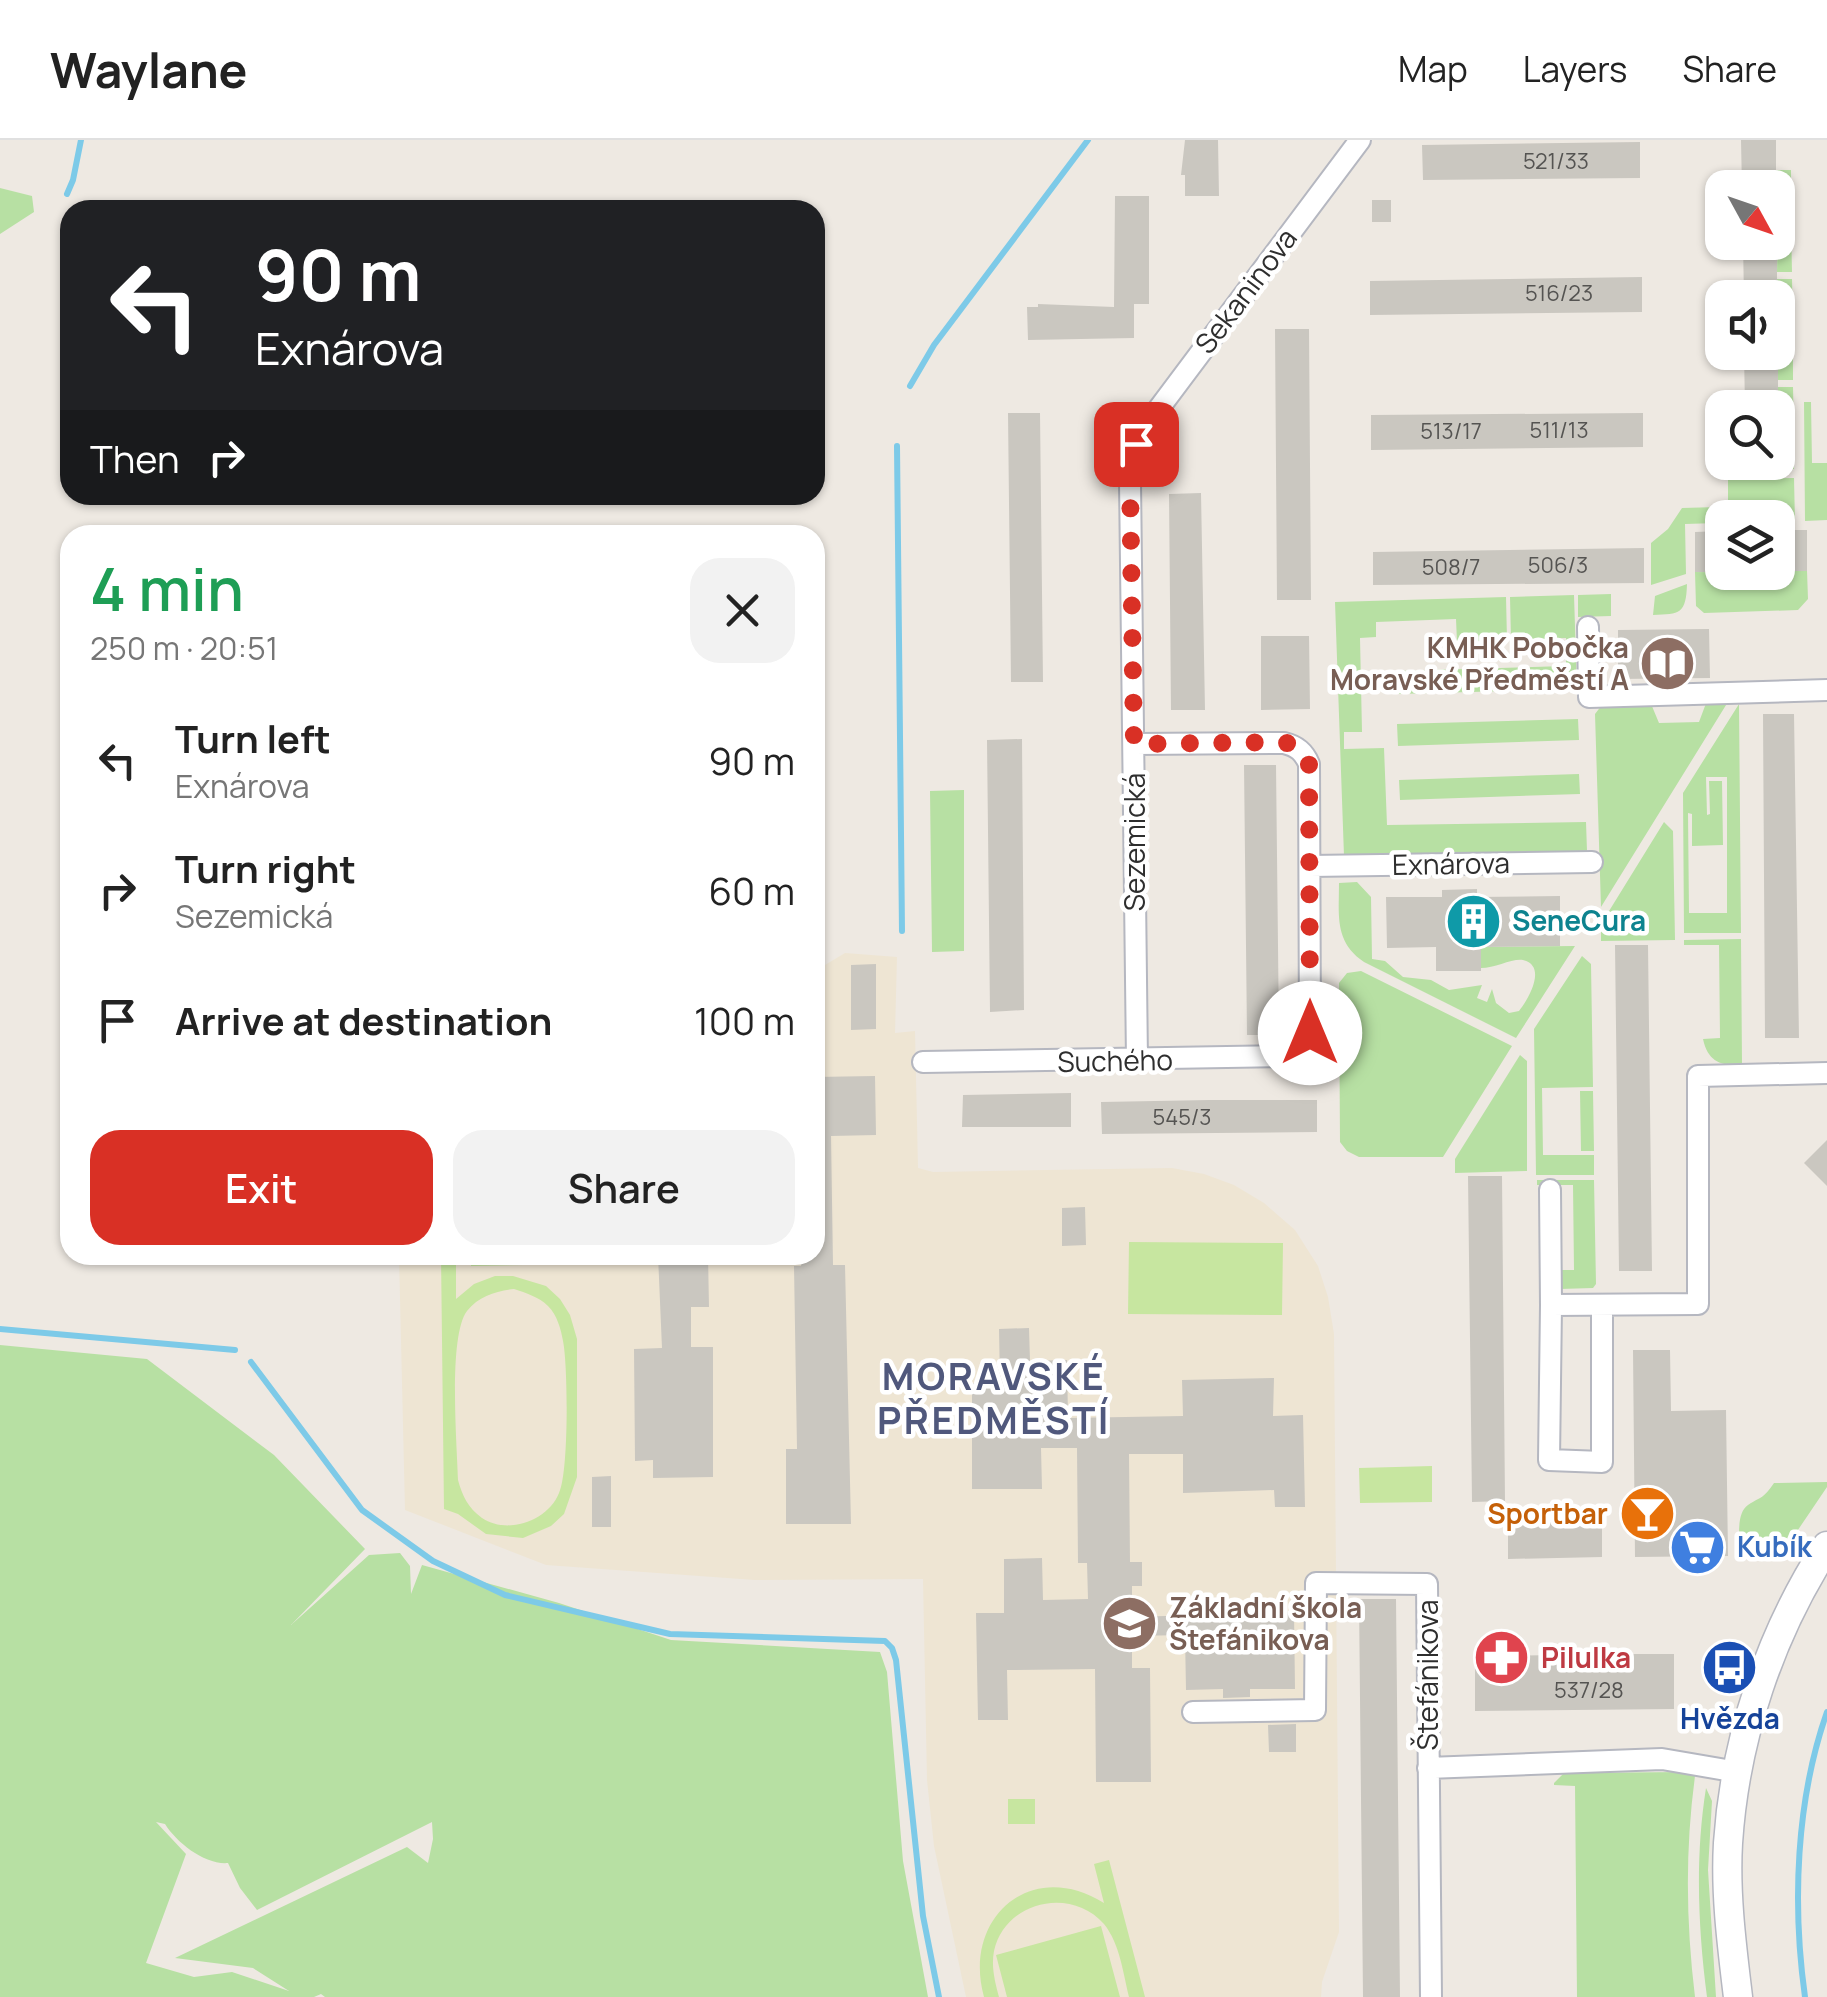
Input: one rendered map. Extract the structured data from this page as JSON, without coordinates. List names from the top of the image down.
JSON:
{
  "streets": {
    "street": [
      "Sekaninova",
      "Sezemická",
      "Exnárova",
      "Suchého",
      "Štefánikova"
    ]
  },
  "crossings": [
    ["Sekaninova", "Sezemická"],
    ["Sezemická", "Suchého"],
    ["Exnárova", "Suchého"]
  ],
  "districts": ["MORAVSKÉ PŘEDMĚSTÍ"],
  "places": {
    "library": ["KMHK Pobočka Moravské Předměstí A"],
    "building": ["SeneCura"],
    "bar": ["Sportbar"],
    "supermarket": ["Kubík"],
    "school or university": ["Základní škola Štefánikova"],
    "pharmacy": ["Pilulka"],
    "bus stop": ["Hvězda"]
  },
  "house_numbers": [
    "521/33",
    "516/23",
    "511/13",
    "513/17",
    "506/3",
    "508/7",
    "545/3",
    "537/28"
  ],
  "north": "bottom right",
  "page": {
    "header": "Waylane",
    "nav": ["Map", "Layers", "Share"],
    "turn": ["90 m", "Exnárova"],
    "then": "Then",
    "heading": ["4 min", "250 m · 20:51"],
    "list": [
      {
        "name": "Turn left",
        "note": "Exnárova",
        "value": "90 m"
      },
      {
        "name": "Turn right",
        "note": "Sezemická",
        "value": "60 m"
      },
      {
        "name": "Arrive at destination",
        "value": "100 m"
      }
    ],
    "buttons": ["Exit", "Share"]
  }
}
